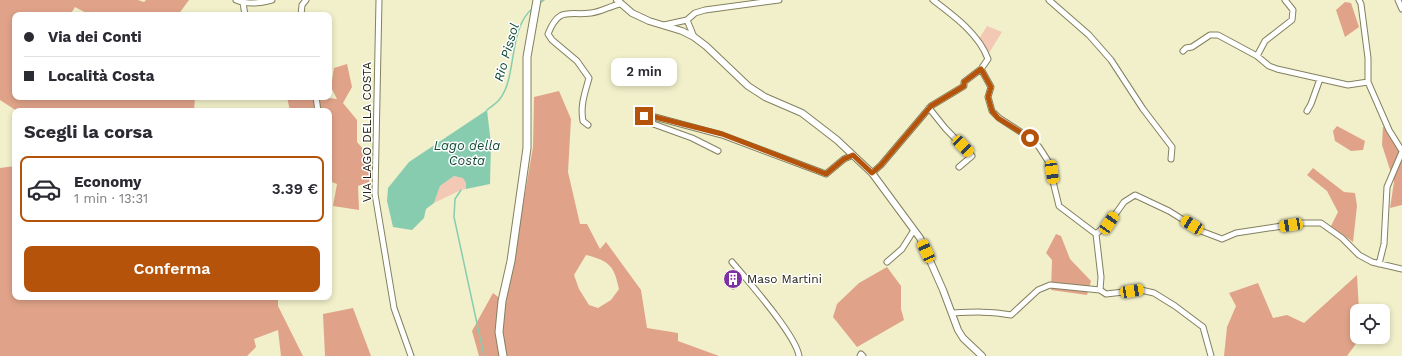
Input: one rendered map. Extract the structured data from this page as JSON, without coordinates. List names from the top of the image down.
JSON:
{
  "streets": {
    "street": ["VIA LAGO DELLA COSTA"]
  },
  "water": ["Rio Pissol", "Lago della Costa"],
  "places": {
    "building": ["Maso Martini"]
  },
  "page": {
    "banner": ["Via dei Conti", "Località Costa"],
    "bubble": "2 min",
    "heading": "Scegli la corsa",
    "list": [
      {
        "name": "Economy",
        "note": "1 min · 13:31",
        "value": "3.39 €"
      }
    ],
    "buttons": "Conferma"
  }
}
